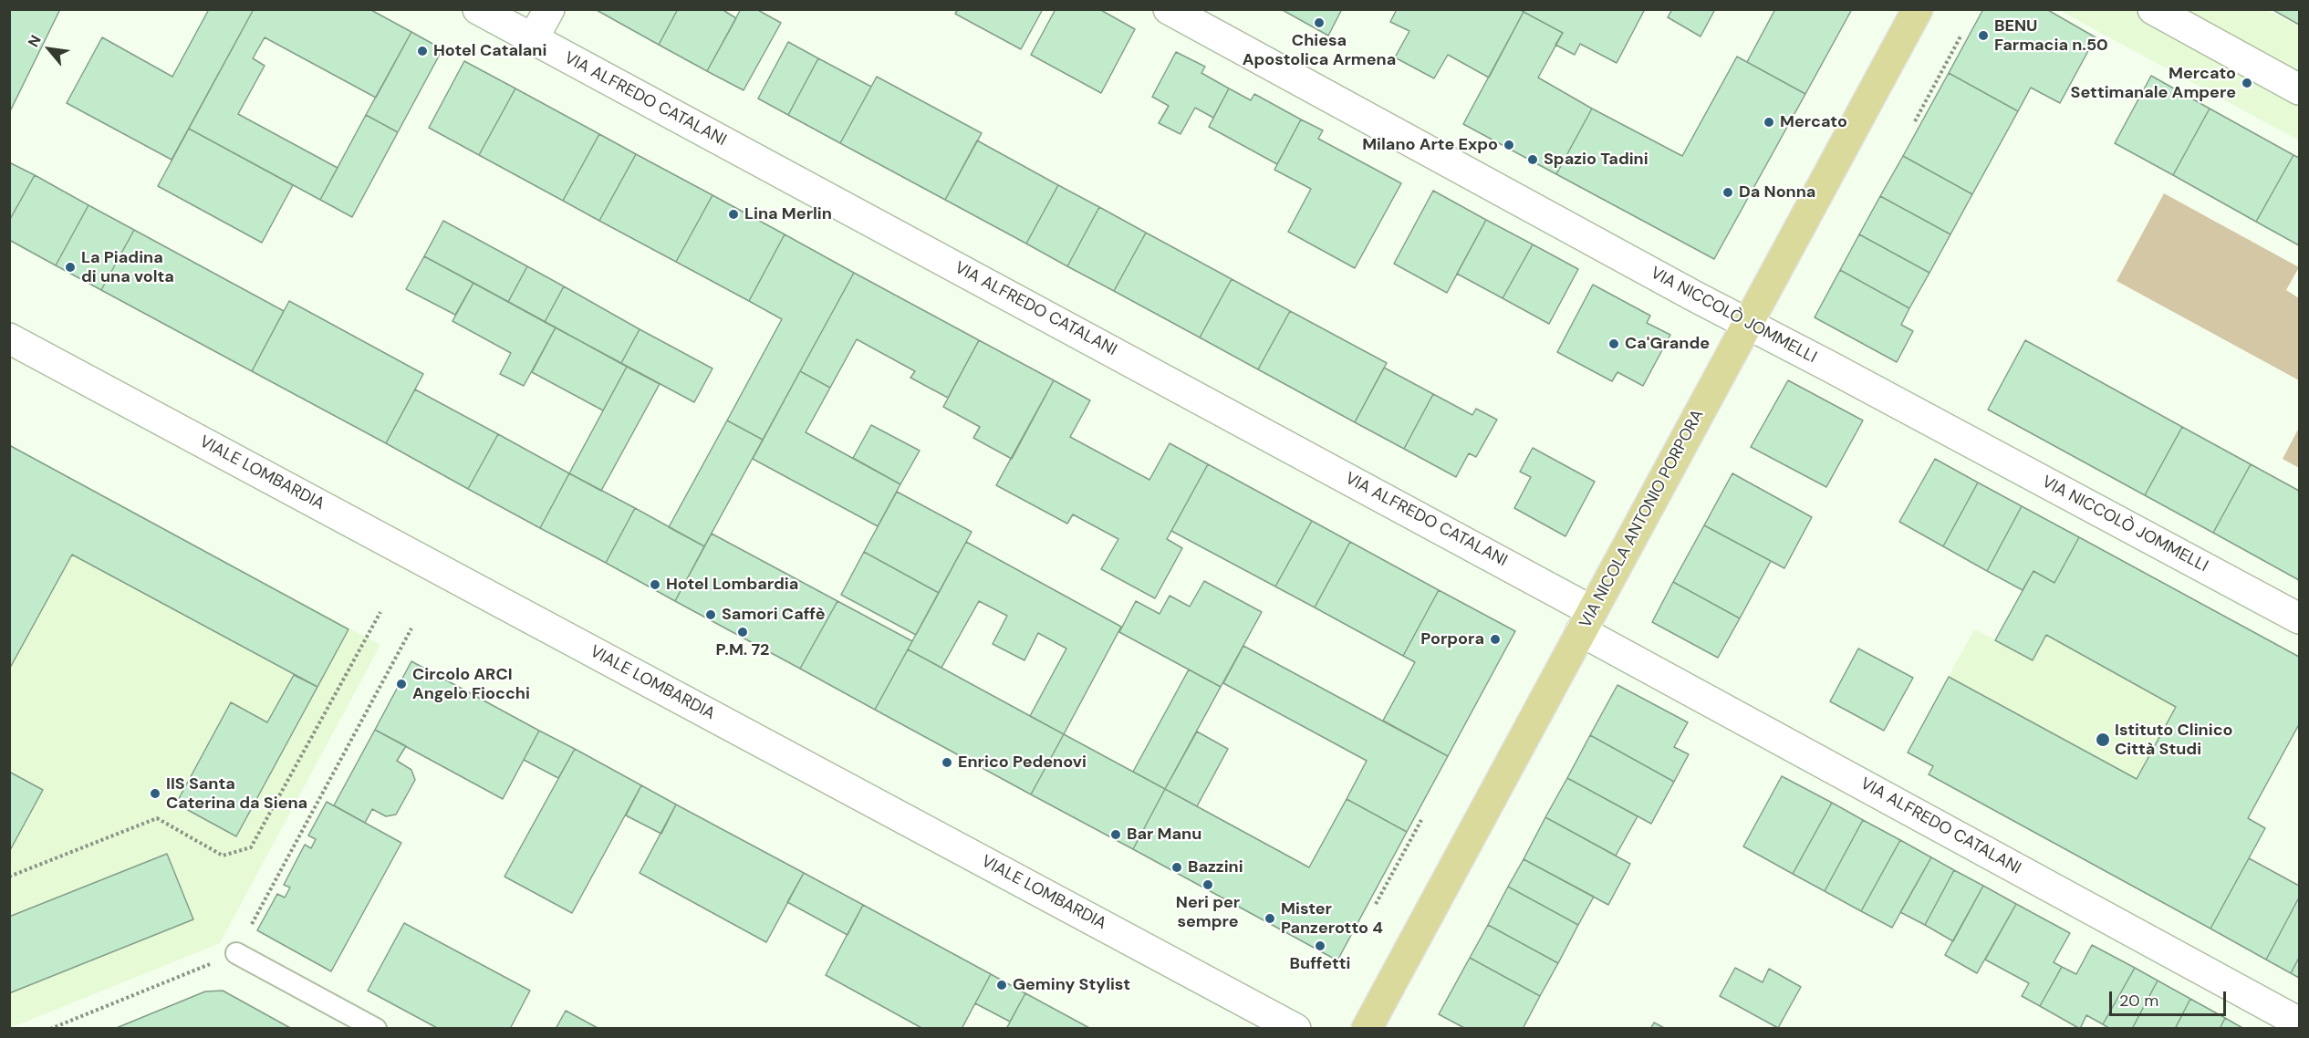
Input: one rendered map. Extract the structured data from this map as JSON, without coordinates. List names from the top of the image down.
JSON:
{
  "streets": {
    "main road": ["VIA NICOLA ANTONIO PORPORA"],
    "street": ["VIA ALFREDO CATALANI", "VIA NICCOLÒ JOMMELLI", "VIALE LOMBARDIA"]
  },
  "crossings": [
    ["VIA ALFREDO CATALANI", "VIA NICOLA ANTONIO PORPORA"],
    ["VIA NICCOLÒ JOMMELLI", "VIA NICOLA ANTONIO PORPORA"]
  ],
  "places": [
    "Chiesa Apostolica Armena",
    "BENU Farmacia n.50",
    "Hotel Catalani",
    "Mercato Settimanale Ampere",
    "Mercato",
    "Milano Arte Expo",
    "Spazio Tadini",
    "Da Nonna",
    "Lina Merlin",
    "La Piadina di una volta",
    "Ca'Grande",
    "Hotel Lombardia",
    "Samori Caffè",
    "P.M. 72",
    "Porpora",
    "Circolo ARCI Angelo Fiocchi",
    "Istituto Clinico Città Studi",
    "Enrico Pedenovi",
    "IIS Santa Caterina da Siena",
    "Bar Manu",
    "Bazzini",
    "Neri per sempre",
    "Mister Panzerotto 4",
    "Buffetti",
    "Geminy Stylist"
  ],
  "scale_bar": "20 m",
  "north": "top left"
}
